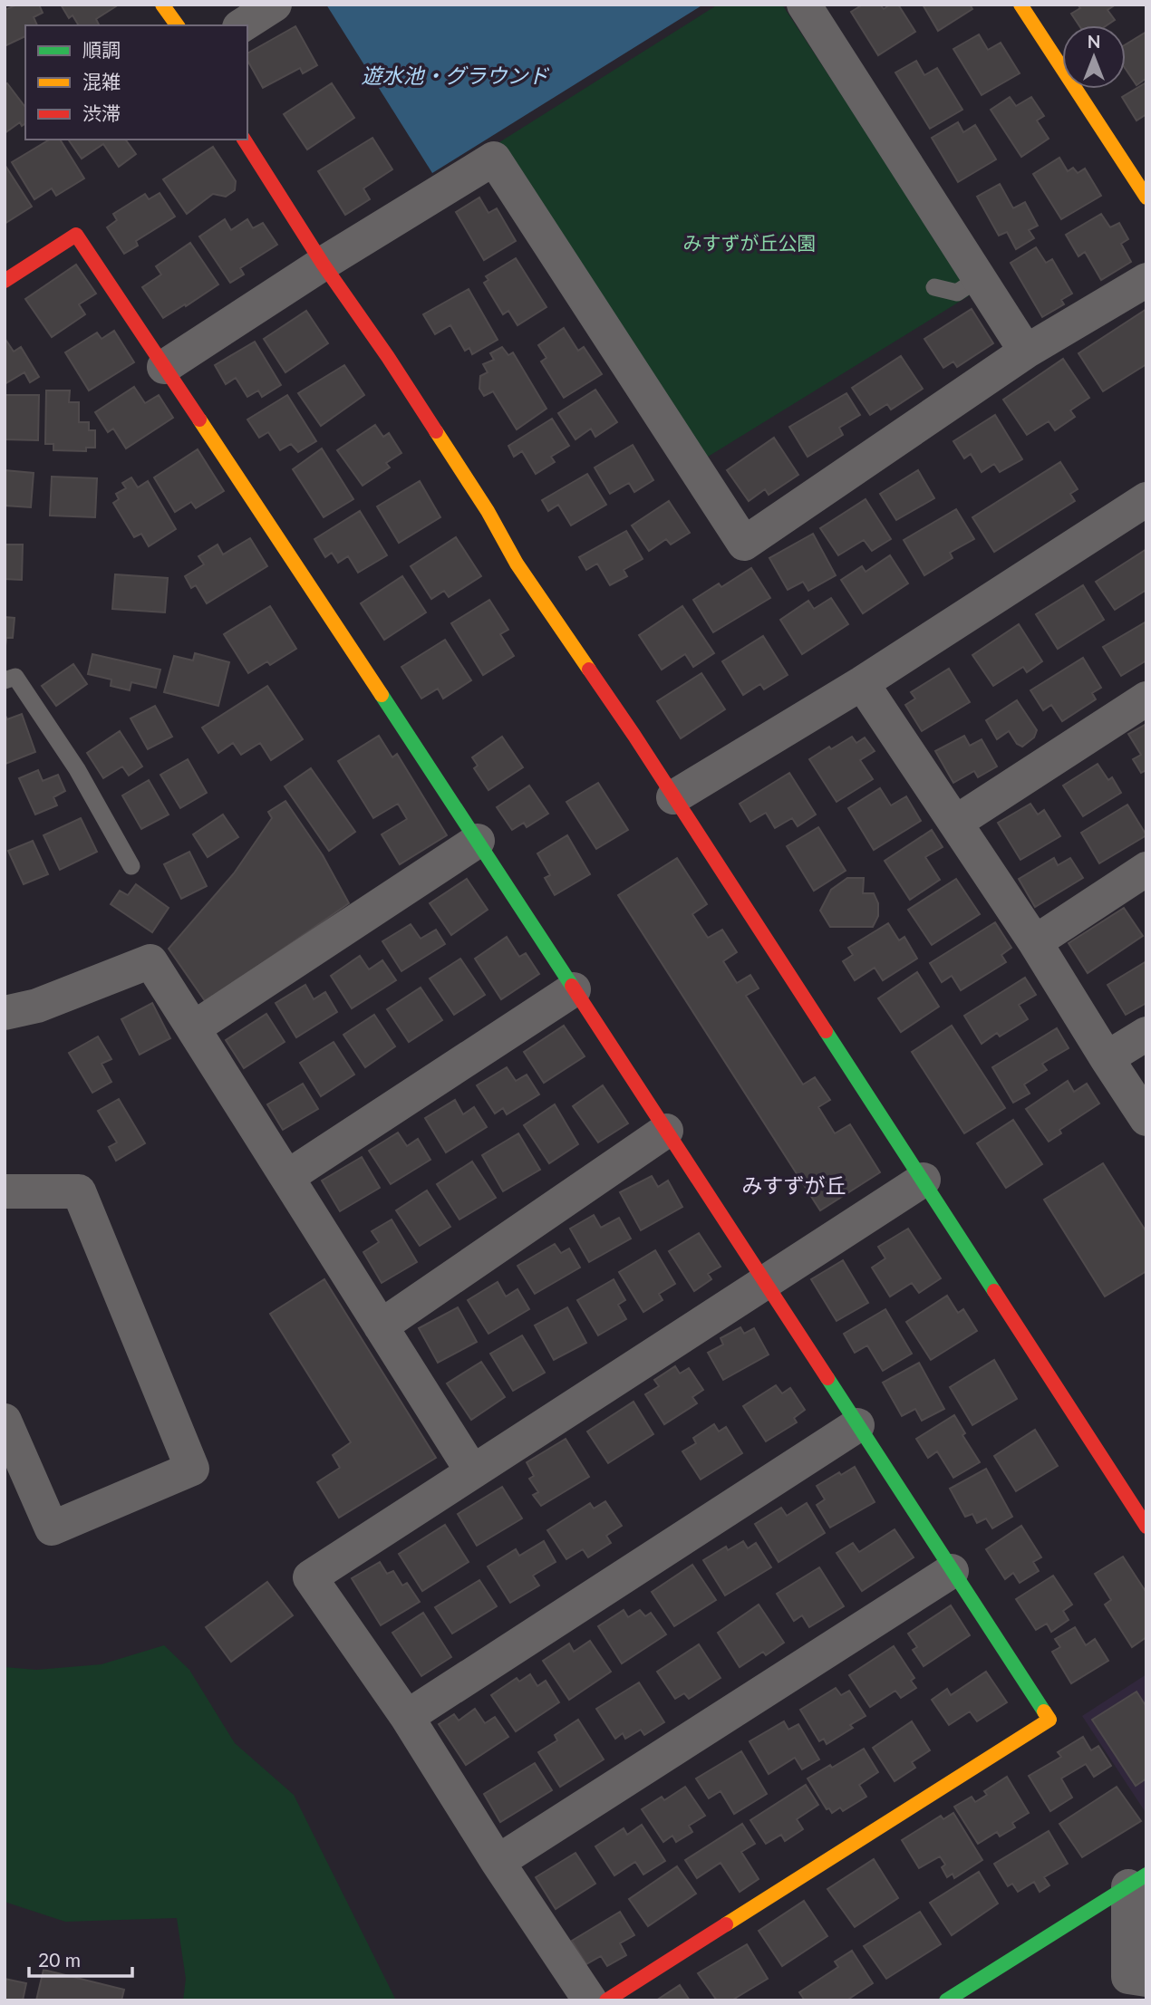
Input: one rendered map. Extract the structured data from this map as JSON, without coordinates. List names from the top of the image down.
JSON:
{
  "districts": ["みすずが丘"],
  "water": ["遊水池・グラウンド"],
  "parks": ["みすずが丘公園"],
  "legend": ["順調", "混雑", "渋滞"],
  "scale_bar": "20 m",
  "north": "top"
}
